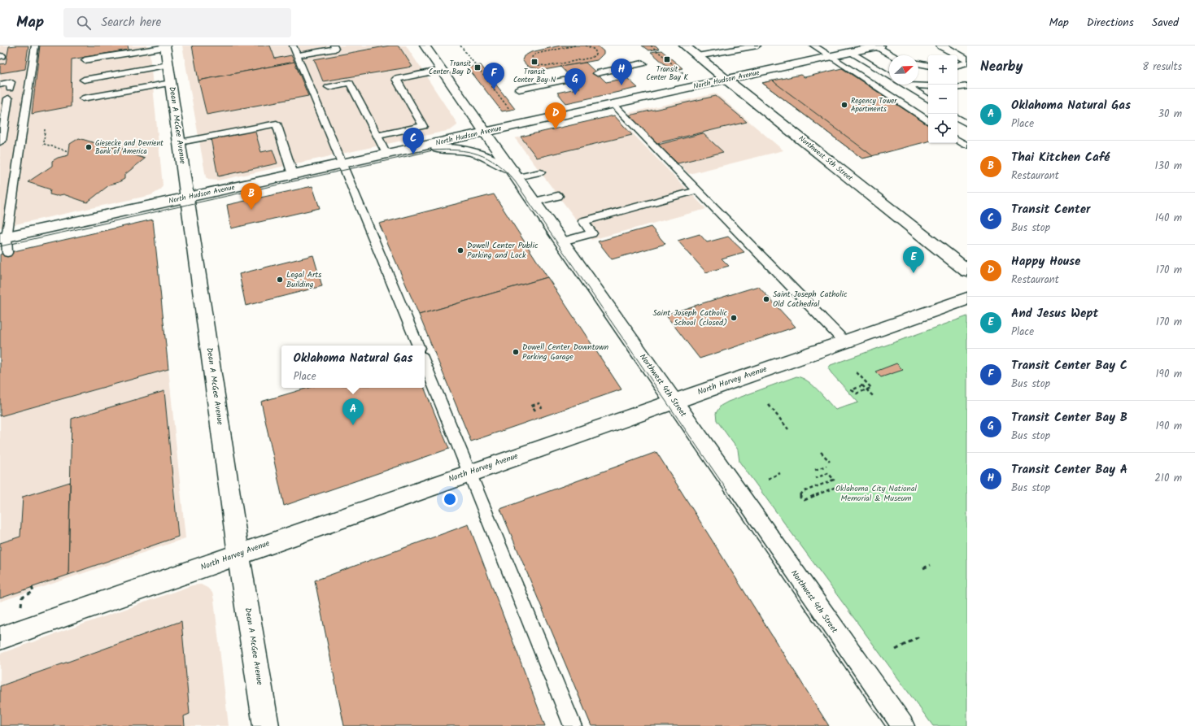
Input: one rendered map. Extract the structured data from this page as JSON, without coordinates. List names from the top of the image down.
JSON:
{
  "streets": {
    "street": [
      "North Hudson Avenue",
      "Dean A McGee Avenue",
      "Northwest 5th Street",
      "North Harvey Avenue",
      "Northwest 4th Street"
    ]
  },
  "crossings": [
    ["North Hudson Avenue", "Dean A McGee Avenue"],
    ["North Hudson Avenue", "Northwest 5th Street"],
    ["North Hudson Avenue", "Northwest 4th Street"],
    ["Dean A McGee Avenue", "North Harvey Avenue"],
    ["North Harvey Avenue", "Northwest 4th Street"]
  ],
  "parks": ["Oklahoma City National Memorial & Museum"],
  "places": {
    "transit": ["Transit Center Bay K", "Transit Center Bay N", "Transit Center Bay D"],
    "other": [
      "Regency Tower Apartments",
      "Giesecke and Devrient Bank of America",
      "Dowell Center Public Parking and Lock",
      "Legal Arts Building",
      "Saint Joseph Catholic Old Cathedral",
      "Saint Joseph Catholic School (closed)",
      "Dowell Center Downtown Parking Garage"
    ]
  },
  "north": "top right",
  "page": {
    "header": "Map",
    "search": "Search here",
    "nav": ["Map", "Directions", "Saved"],
    "heading": ["Nearby", "8 results"],
    "map_buttons": ["+", "−"],
    "pins": [
      "H",
      "F",
      "G",
      "D",
      "C",
      "B",
      "E",
      "A"
    ],
    "list": [
      {
        "mark": "A",
        "name": "Oklahoma Natural Gas",
        "note": "Place",
        "value": "30 m"
      },
      {
        "mark": "B",
        "name": "Thai Kitchen Café",
        "note": "Restaurant",
        "value": "130 m"
      },
      {
        "mark": "C",
        "name": "Transit Center",
        "note": "Bus stop",
        "value": "140 m"
      },
      {
        "mark": "D",
        "name": "Happy House",
        "note": "Restaurant",
        "value": "170 m"
      },
      {
        "mark": "E",
        "name": "And Jesus Wept",
        "note": "Place",
        "value": "170 m"
      },
      {
        "mark": "F",
        "name": "Transit Center Bay C",
        "note": "Bus stop",
        "value": "190 m"
      },
      {
        "mark": "G",
        "name": "Transit Center Bay B",
        "note": "Bus stop",
        "value": "190 m"
      },
      {
        "mark": "H",
        "name": "Transit Center Bay A",
        "note": "Bus stop",
        "value": "210 m"
      }
    ],
    "popup": ["Oklahoma Natural Gas", "Place"]
  }
}
